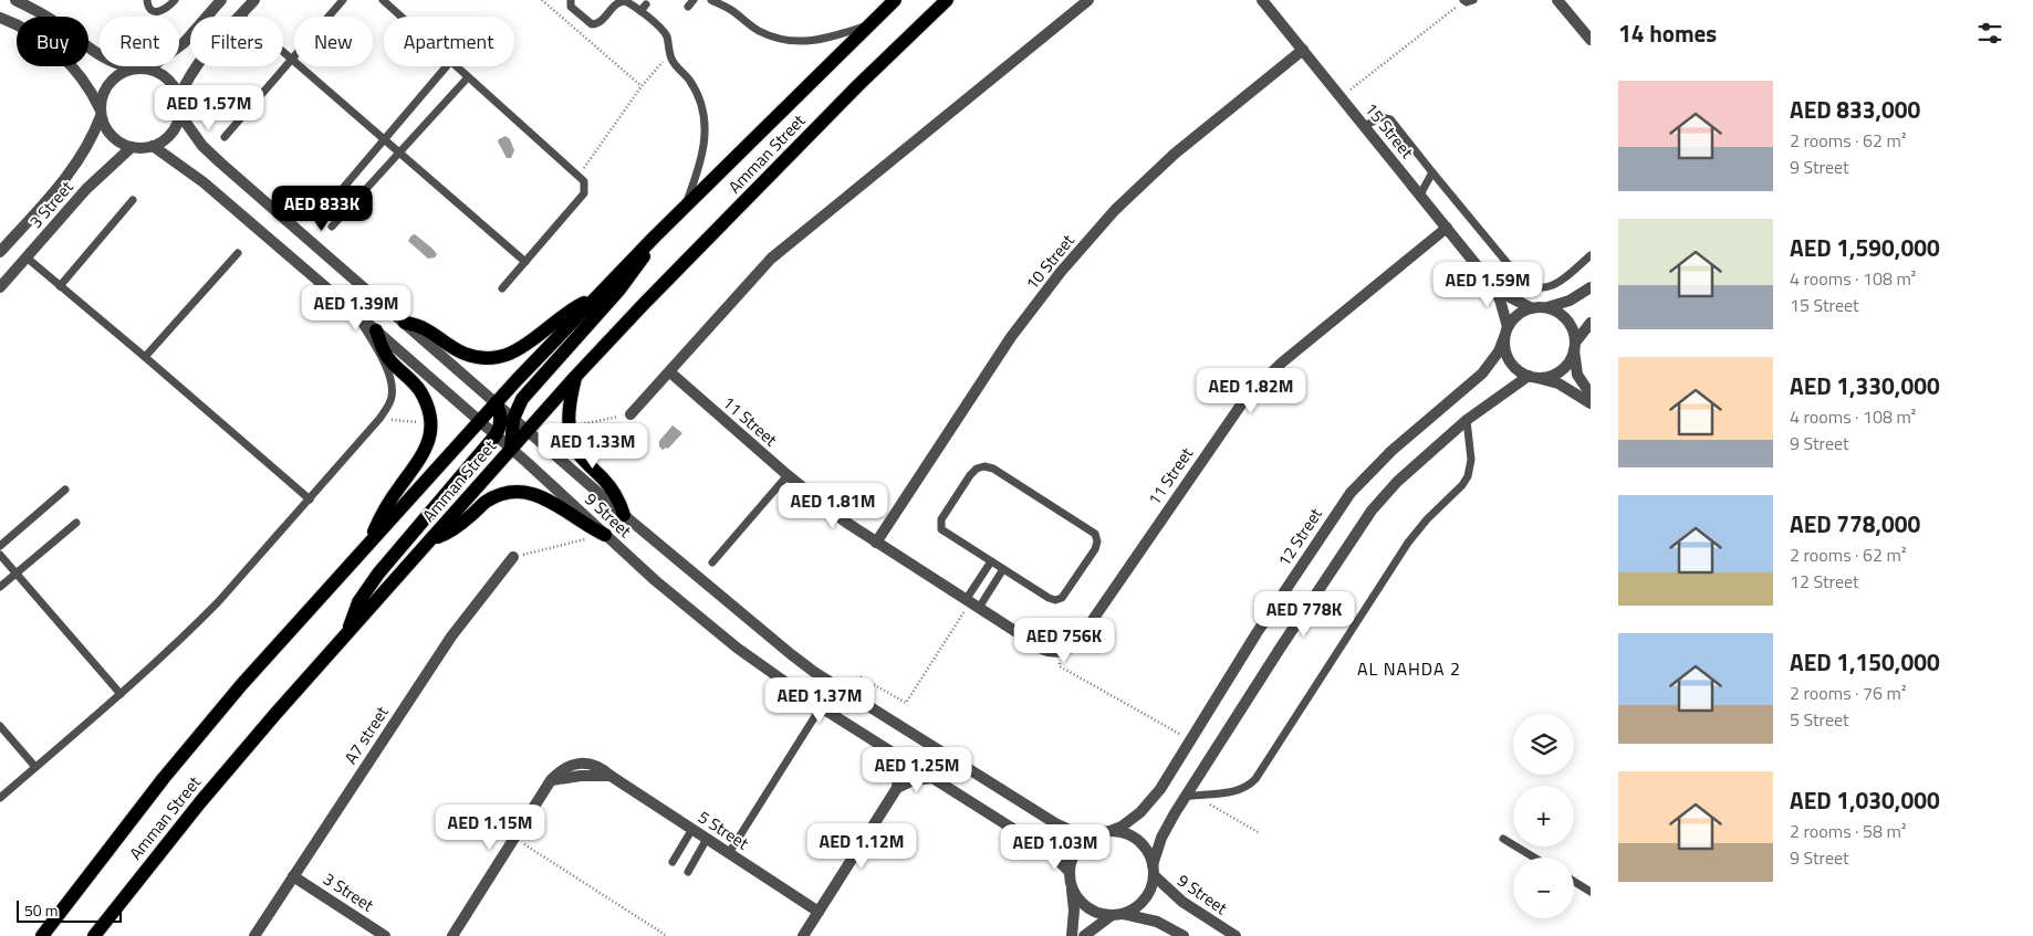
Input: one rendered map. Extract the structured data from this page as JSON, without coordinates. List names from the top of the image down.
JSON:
{
  "streets": {
    "main road": ["Amman Street"],
    "street": [
      "15 Street",
      "3 Street",
      "10 Street",
      "11 Street",
      "9 Street",
      "12 Street",
      "A7 street",
      "5 Street"
    ]
  },
  "crossings": [
    ["15 Street", "10 Street"],
    ["15 Street", "11 Street"],
    ["15 Street", "12 Street"],
    ["Amman Street", "9 Street"],
    ["3 Street", "9 Street"],
    ["3 Street", "A7 street"],
    ["10 Street", "11 Street"],
    ["9 Street", "12 Street"]
  ],
  "districts": ["AL NAHDA 2"],
  "scale_bar": "50 m",
  "page": {
    "heading": "14 homes",
    "chip": [
      "Buy",
      "Rent",
      "Filters",
      "New",
      "Apartment"
    ],
    "list": [
      {
        "name": "AED 833,000",
        "note": "2 rooms · 62 m² · 9 Street"
      },
      {
        "name": "AED 1,590,000",
        "note": "4 rooms · 108 m² · 15 Street"
      },
      {
        "name": "AED 1,330,000",
        "note": "4 rooms · 108 m² · 9 Street"
      },
      {
        "name": "AED 778,000",
        "note": "2 rooms · 62 m² · 12 Street"
      },
      {
        "name": "AED 1,150,000",
        "note": "2 rooms · 76 m² · 5 Street"
      },
      {
        "name": "AED 1,030,000",
        "note": "2 rooms · 58 m² · 9 Street"
      }
    ],
    "price": [
      "AED 1.57M",
      "AED 833K",
      "AED 1.59M",
      "AED 1.39M",
      "AED 1.82M",
      "AED 1.33M",
      "AED 1.81M",
      "AED 778K",
      "AED 756K",
      "AED 1.37M",
      "AED 1.25M",
      "AED 1.15M",
      "AED 1.12M",
      "AED 1.03M"
    ],
    "map_buttons": ["+", "−"],
    "scale": "50 m"
  }
}
